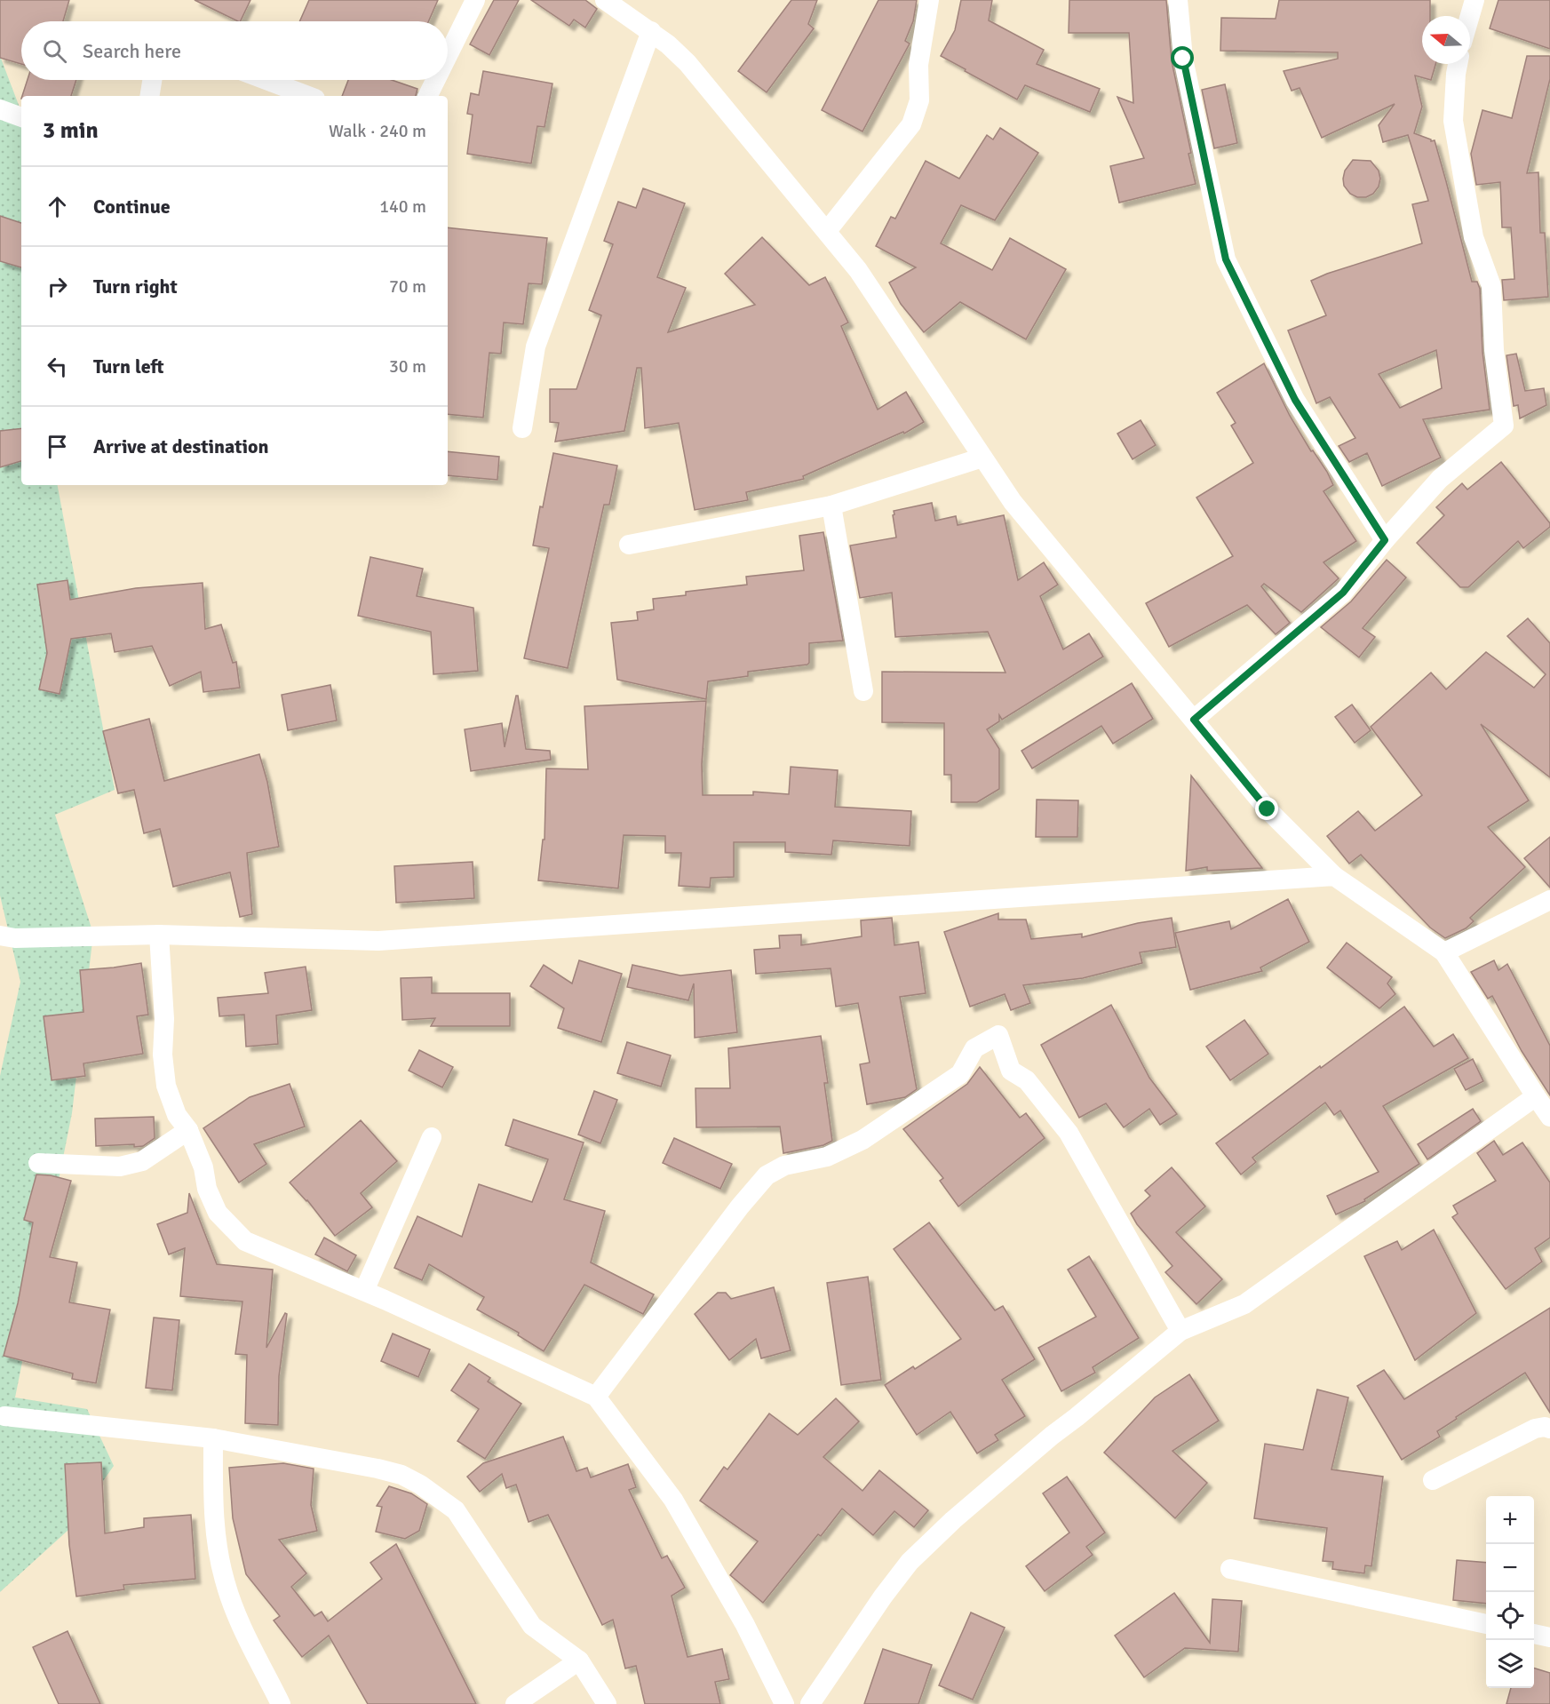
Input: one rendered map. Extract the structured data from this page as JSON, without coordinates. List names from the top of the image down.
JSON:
{
  "north": "left",
  "page": {
    "search": "Search here",
    "heading": ["3 min", "Walk · 240 m"],
    "list": [
      ["Continue", "140 m"],
      ["Turn right", "70 m"],
      ["Turn left", "30 m"],
      "Arrive at destination"
    ],
    "map_buttons": ["+", "−"]
  }
}
